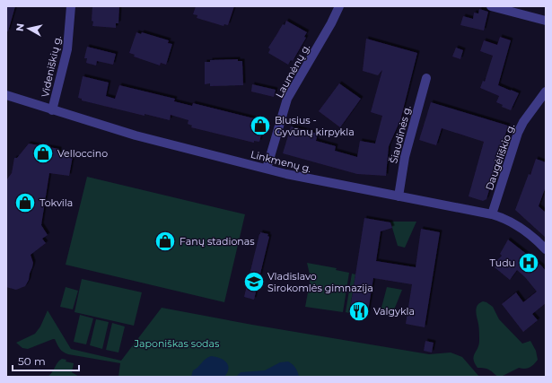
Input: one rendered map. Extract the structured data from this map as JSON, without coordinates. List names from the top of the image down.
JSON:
{
  "streets": {
    "street": [
      "Videniškių g.",
      "Laumėnų g.",
      "Šiaudinės g.",
      "Daugėliškio g.",
      "Linkmenų g."
    ]
  },
  "crossings": [
    ["Videniškių g.", "Linkmenų g."],
    ["Laumėnų g.", "Linkmenų g."],
    ["Šiaudinės g.", "Linkmenų g."],
    ["Daugėliškio g.", "Linkmenų g."]
  ],
  "parks": ["Japoniškas sodas"],
  "places": {
    "shop": [
      "Blusius - Gyvūnų kirpykla",
      "Velloccino",
      "Tokvila",
      "Fanų stadionas"
    ],
    "hospital": ["Tudu"],
    "school or university": ["Vladislavo Sirokomlės gimnazija"],
    "restaurant": ["Valgykla"]
  },
  "scale_bar": "50 m",
  "north": "left"
}
